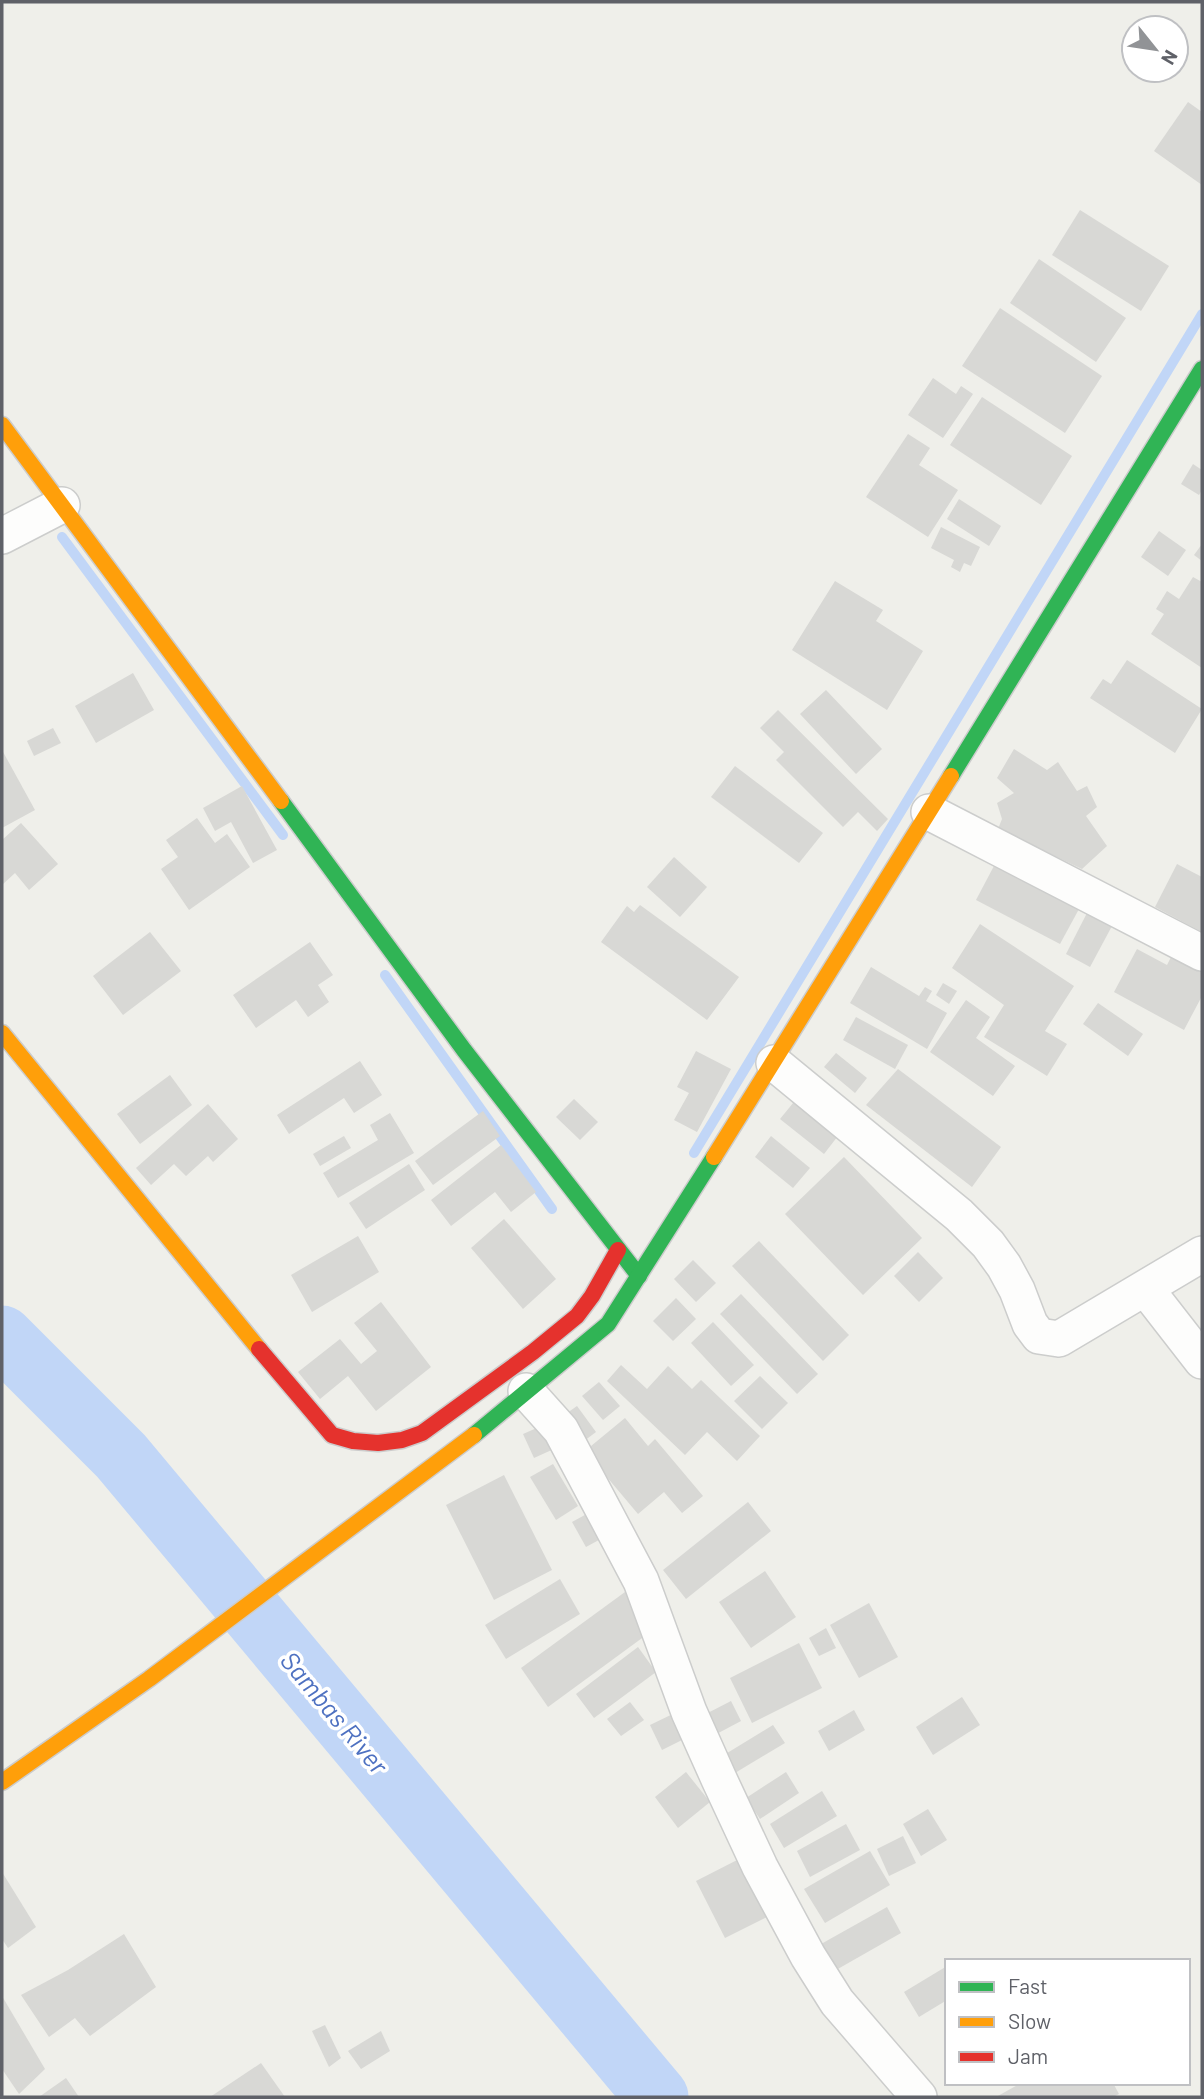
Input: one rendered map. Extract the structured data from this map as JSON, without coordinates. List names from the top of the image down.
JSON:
{
  "water": ["Sambas River"],
  "legend": ["Fast", "Slow", "Jam"],
  "north": "bottom right"
}
